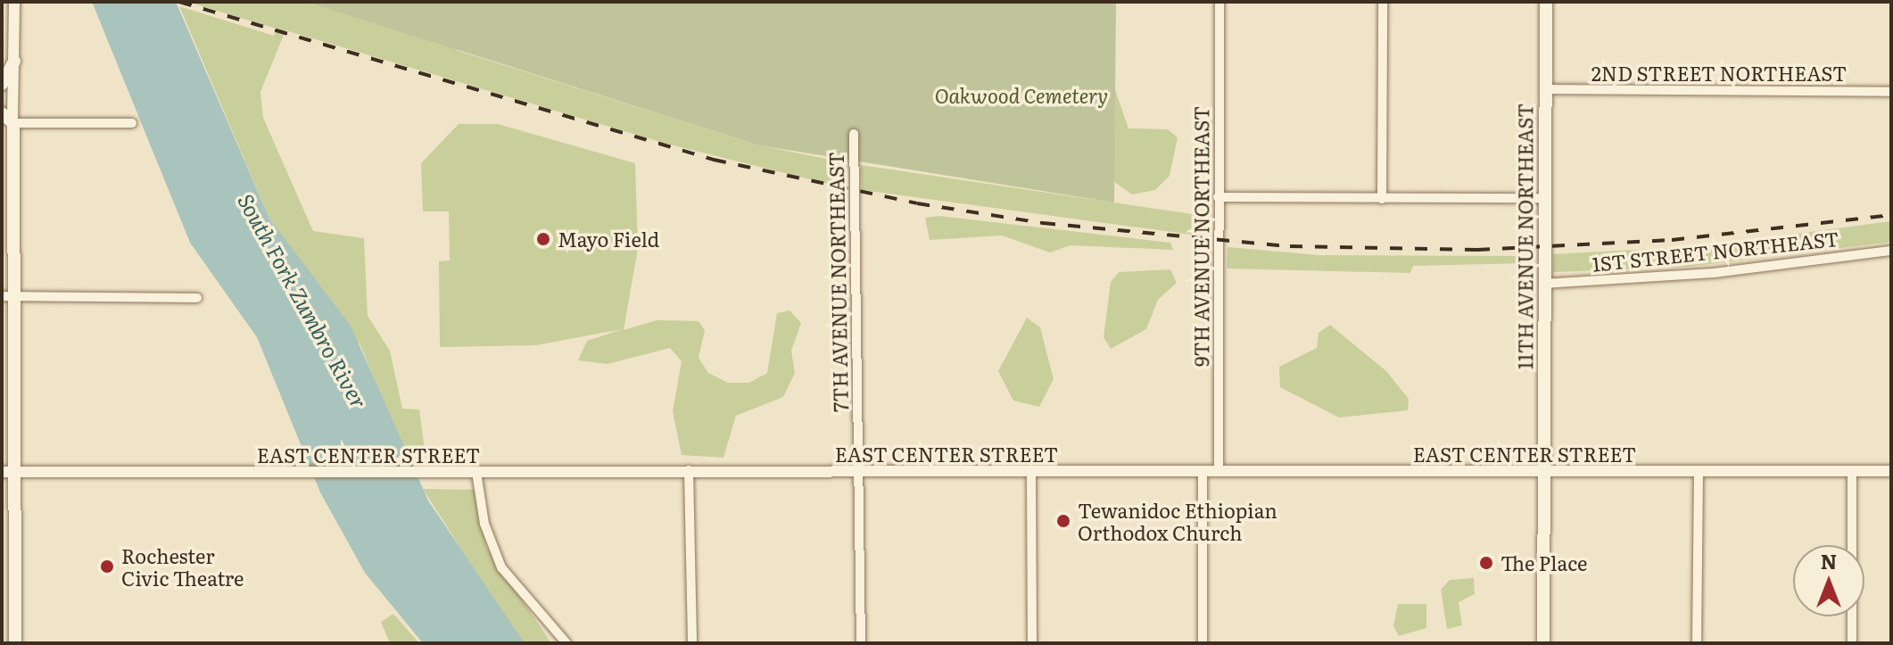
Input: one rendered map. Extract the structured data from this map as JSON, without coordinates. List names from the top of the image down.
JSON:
{
  "streets": {
    "main road": ["11TH AVENUE NORTHEAST"],
    "street": [
      "2ND STREET NORTHEAST",
      "9TH AVENUE NORTHEAST",
      "1ST STREET NORTHEAST",
      "7TH AVENUE NORTHEAST",
      "EAST CENTER STREET"
    ]
  },
  "crossings": [
    ["2ND STREET NORTHEAST", "11TH AVENUE NORTHEAST"],
    ["9TH AVENUE NORTHEAST", "EAST CENTER STREET"],
    ["11TH AVENUE NORTHEAST", "1ST STREET NORTHEAST"],
    ["11TH AVENUE NORTHEAST", "EAST CENTER STREET"],
    ["7TH AVENUE NORTHEAST", "EAST CENTER STREET"]
  ],
  "water": ["South Fork Zumbro River"],
  "parks": ["Oakwood Cemetery"],
  "places": [
    "Mayo Field",
    "Tewanidoc Ethiopian Orthodox Church",
    "The Place",
    "Rochester Civic Theatre"
  ],
  "north": "top"
}
